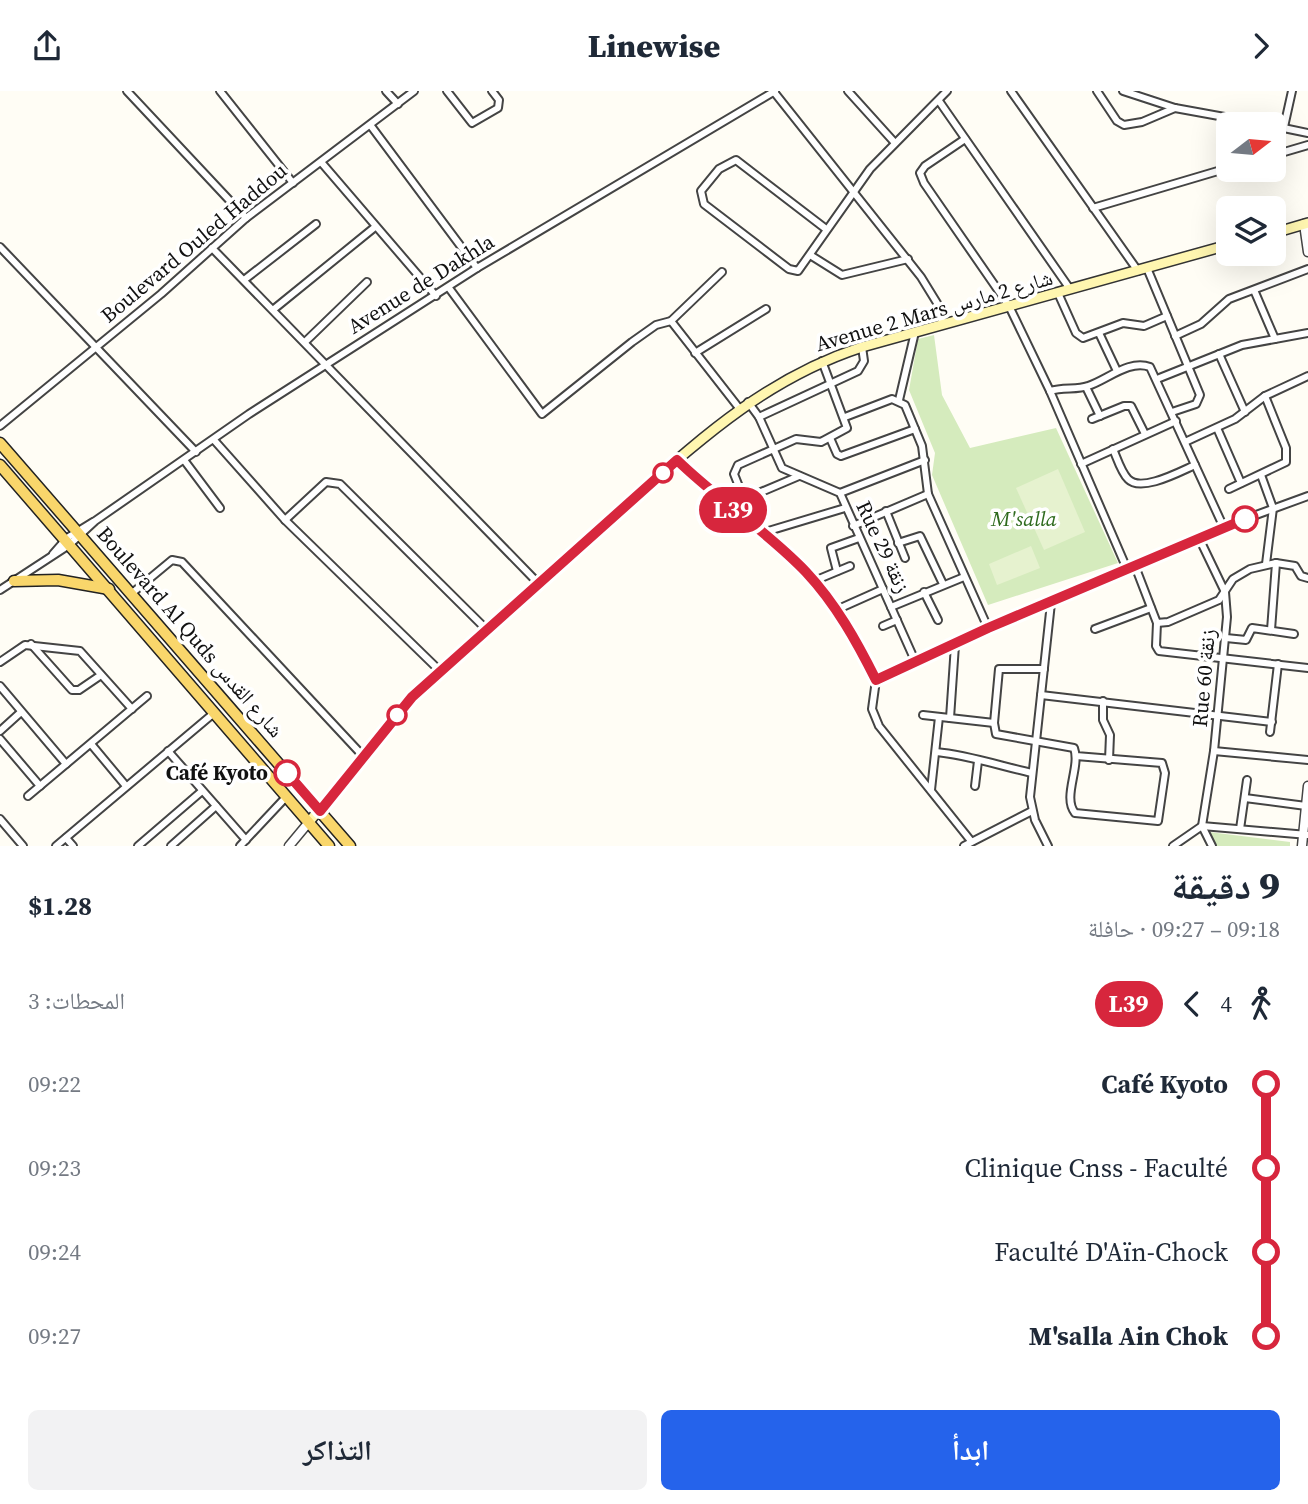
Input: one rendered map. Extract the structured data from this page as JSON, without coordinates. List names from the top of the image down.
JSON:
{
  "streets": {
    "main road": ["Avenue 2 Mars شارع 2 مارس", "Boulevard Al Quds شارع القدس"],
    "street": [
      "Boulevard Ouled Haddou",
      "Avenue de Dakhla",
      "Rue 29 زنقة",
      "Rue 60 زنقة"
    ]
  },
  "crossings": [
    ["Avenue de Dakhla", "Boulevard Al Quds شارع القدس"],
    ["Avenue 2 Mars شارع 2 مارس", "Rue 29 زنقة"],
    ["Avenue 2 Mars شارع 2 مارس", "Boulevard Al Quds شارع القدس"]
  ],
  "parks": ["M'salla"],
  "places": ["Café Kyoto"],
  "lines": ["bus line L39"],
  "north": "right",
  "page": {
    "header": "Linewise",
    "on_map": "L39",
    "heading": ["9 دقيقة", "09:18 – 09:27 · حافلة", "$1.28"],
    "legs": ["4", "L39", "المحطات: 3"],
    "list": [
      {
        "name": "Café Kyoto",
        "value": "09:22"
      },
      {
        "name": "Clinique Cnss - Faculté",
        "value": "09:23"
      },
      {
        "name": "Faculté D'Aïn-Chock",
        "value": "09:24"
      },
      {
        "name": "M'salla Ain Chok",
        "value": "09:27"
      }
    ],
    "buttons": ["ابدأ", "التذاكر"]
  }
}
